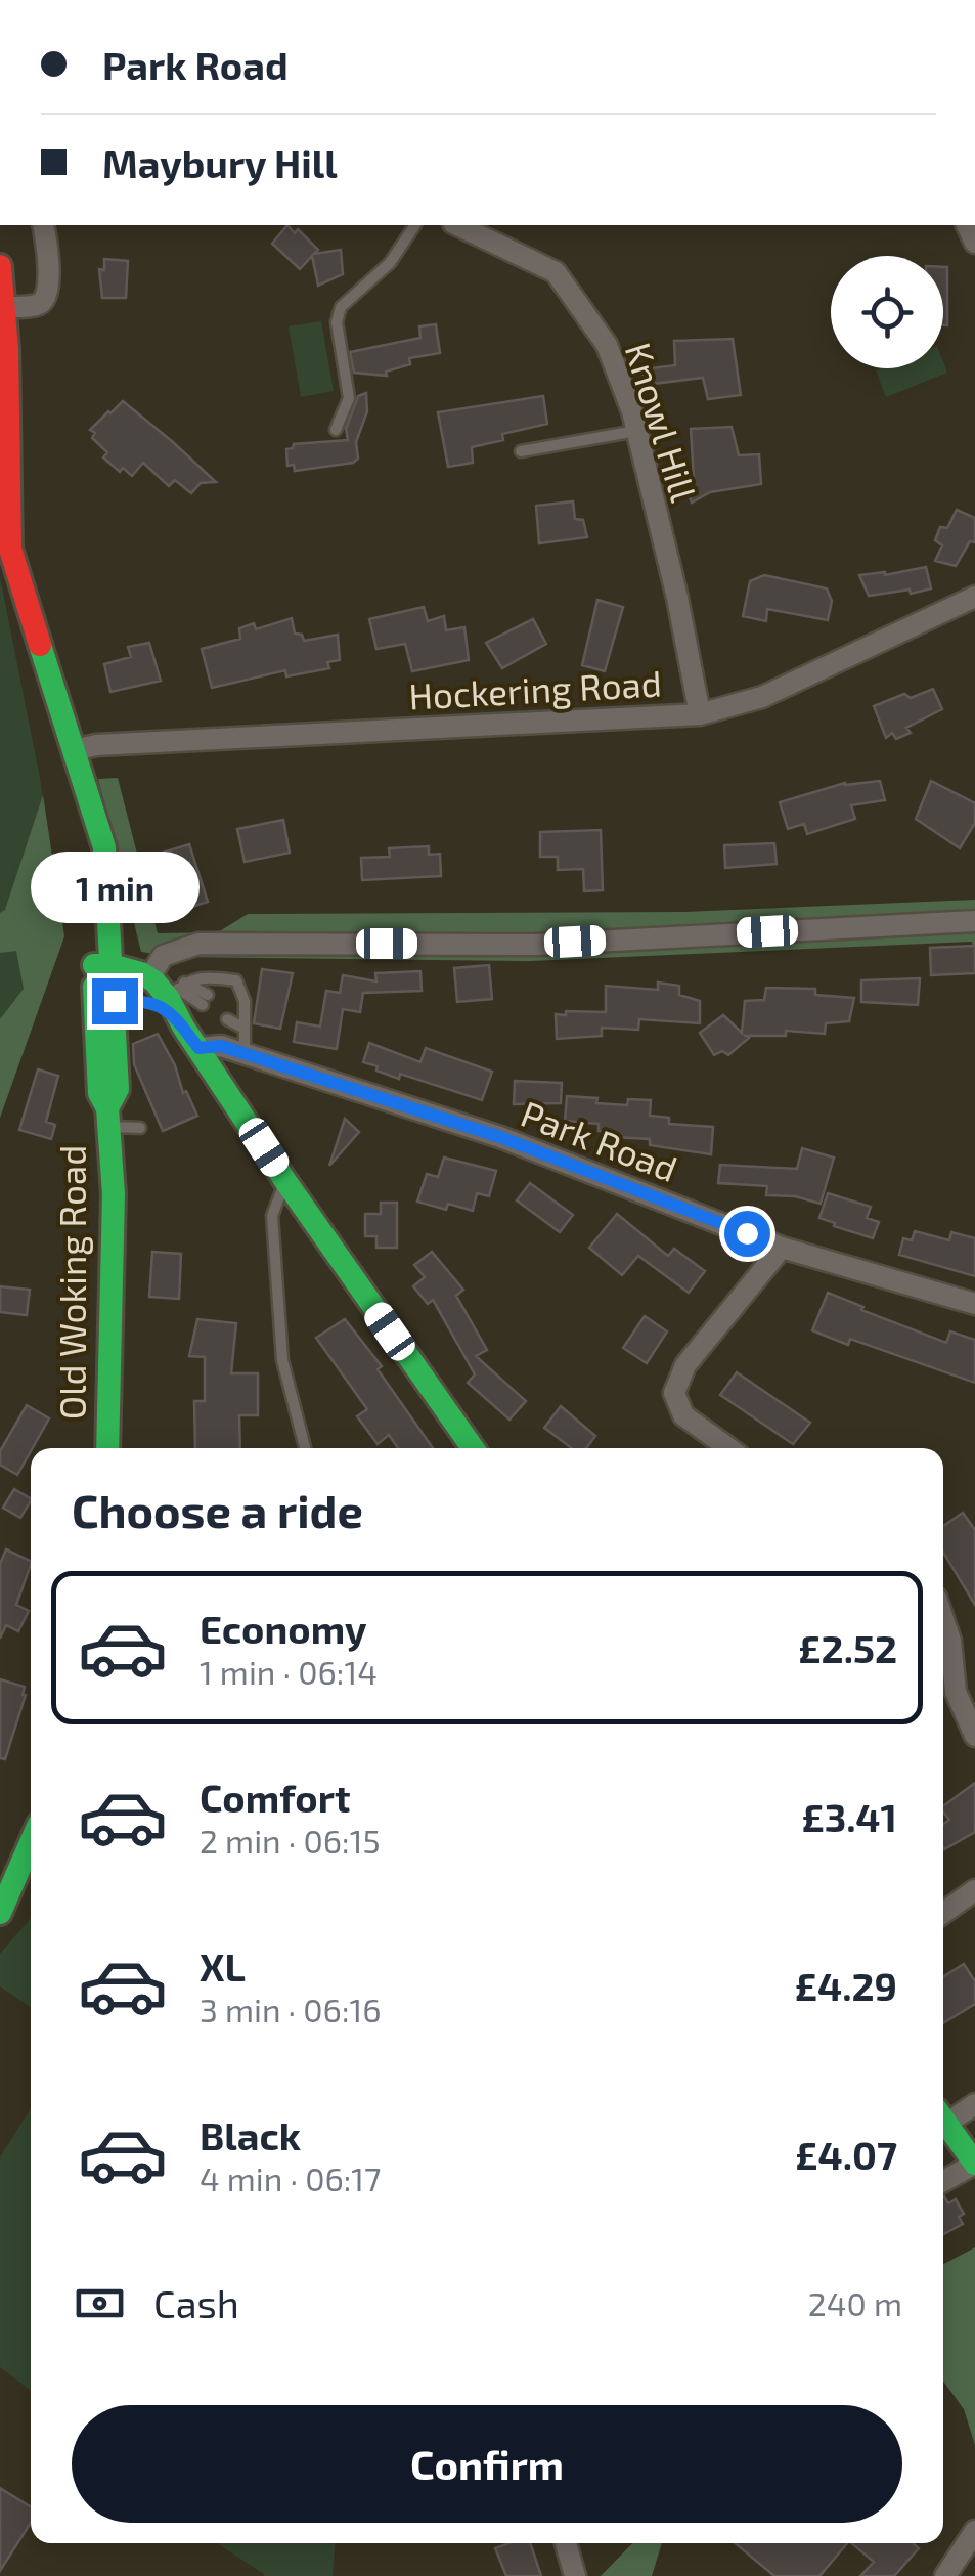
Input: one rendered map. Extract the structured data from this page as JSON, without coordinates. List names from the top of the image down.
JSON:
{
  "streets": {
    "main road": ["Old Woking Road"],
    "street": ["Knowl Hill", "Hockering Road", "Park Road"]
  },
  "crossings": [
    ["Knowl Hill", "Hockering Road"],
    ["Hockering Road", "Old Woking Road"]
  ],
  "page": {
    "banner": ["Park Road", "Maybury Hill"],
    "bubble": "1 min",
    "heading": "Choose a ride",
    "list": [
      {
        "name": "Economy",
        "note": "1 min · 06:14",
        "value": "£2.52"
      },
      {
        "name": "Comfort",
        "note": "2 min · 06:15",
        "value": "£3.41"
      },
      {
        "name": "XL",
        "note": "3 min · 06:16",
        "value": "£4.29"
      },
      {
        "name": "Black",
        "note": "4 min · 06:17",
        "value": "£4.07"
      }
    ],
    "pay": ["Cash", "240 m"],
    "buttons": "Confirm"
  }
}
